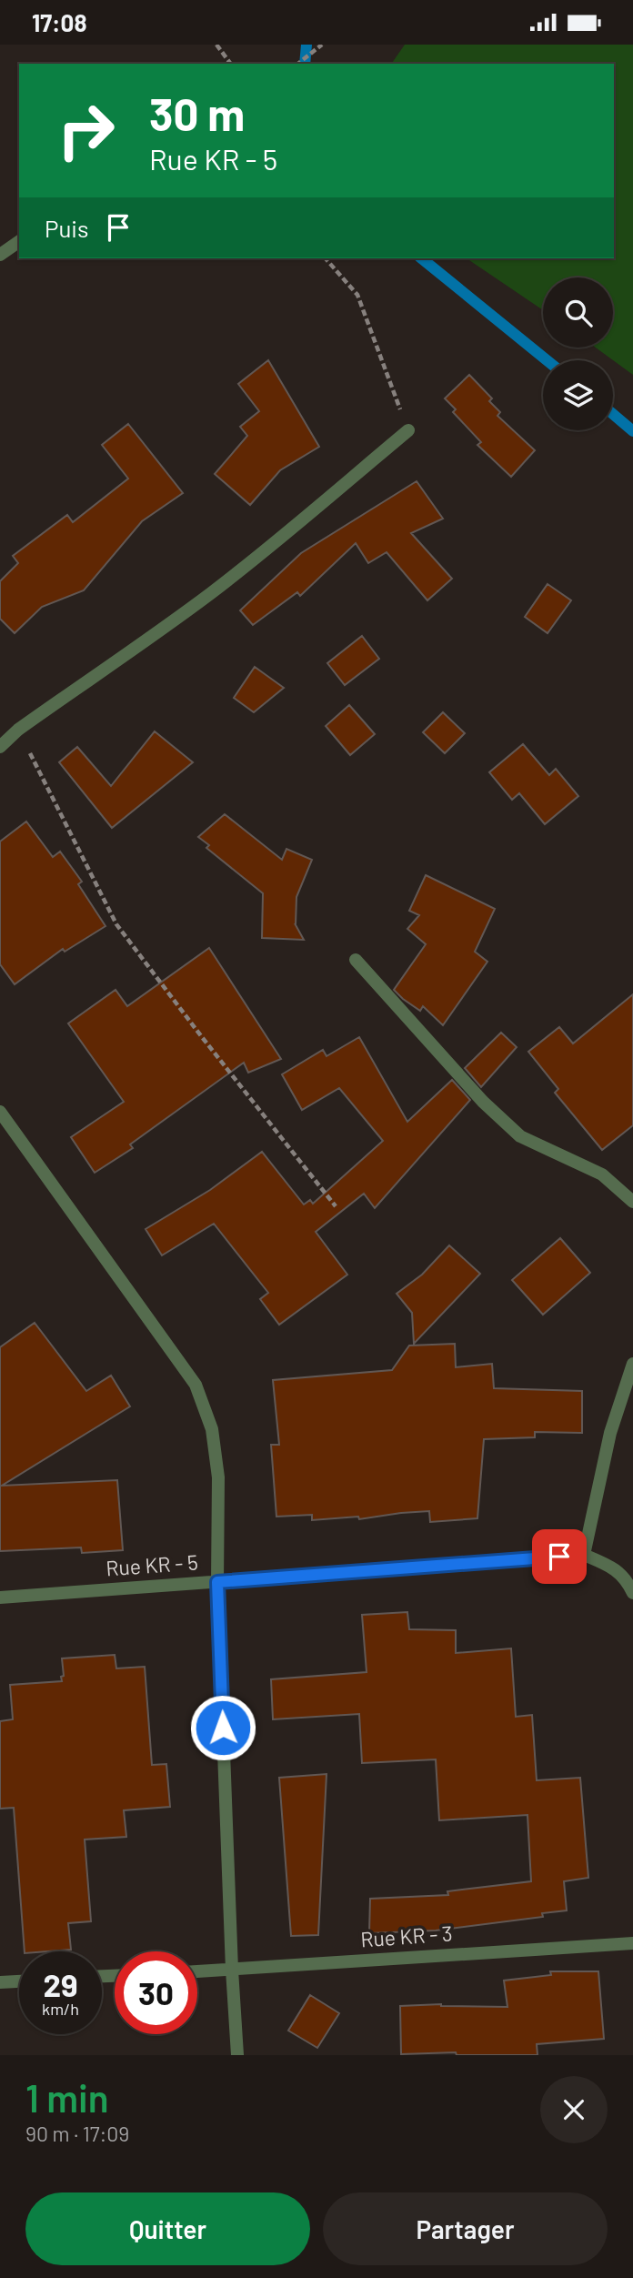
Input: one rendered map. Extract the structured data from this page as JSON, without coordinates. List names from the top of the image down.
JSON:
{
  "streets": {
    "street": ["Rue KR - 5", "Rue KR - 3"]
  },
  "page": {
    "status": "17:08",
    "turn": ["30 m", "Rue KR - 5"],
    "then": "Puis",
    "speed": "29 km/h",
    "limit": "30",
    "heading": ["1 min", "90 m · 17:09"],
    "buttons": ["Quitter", "Partager"]
  }
}
